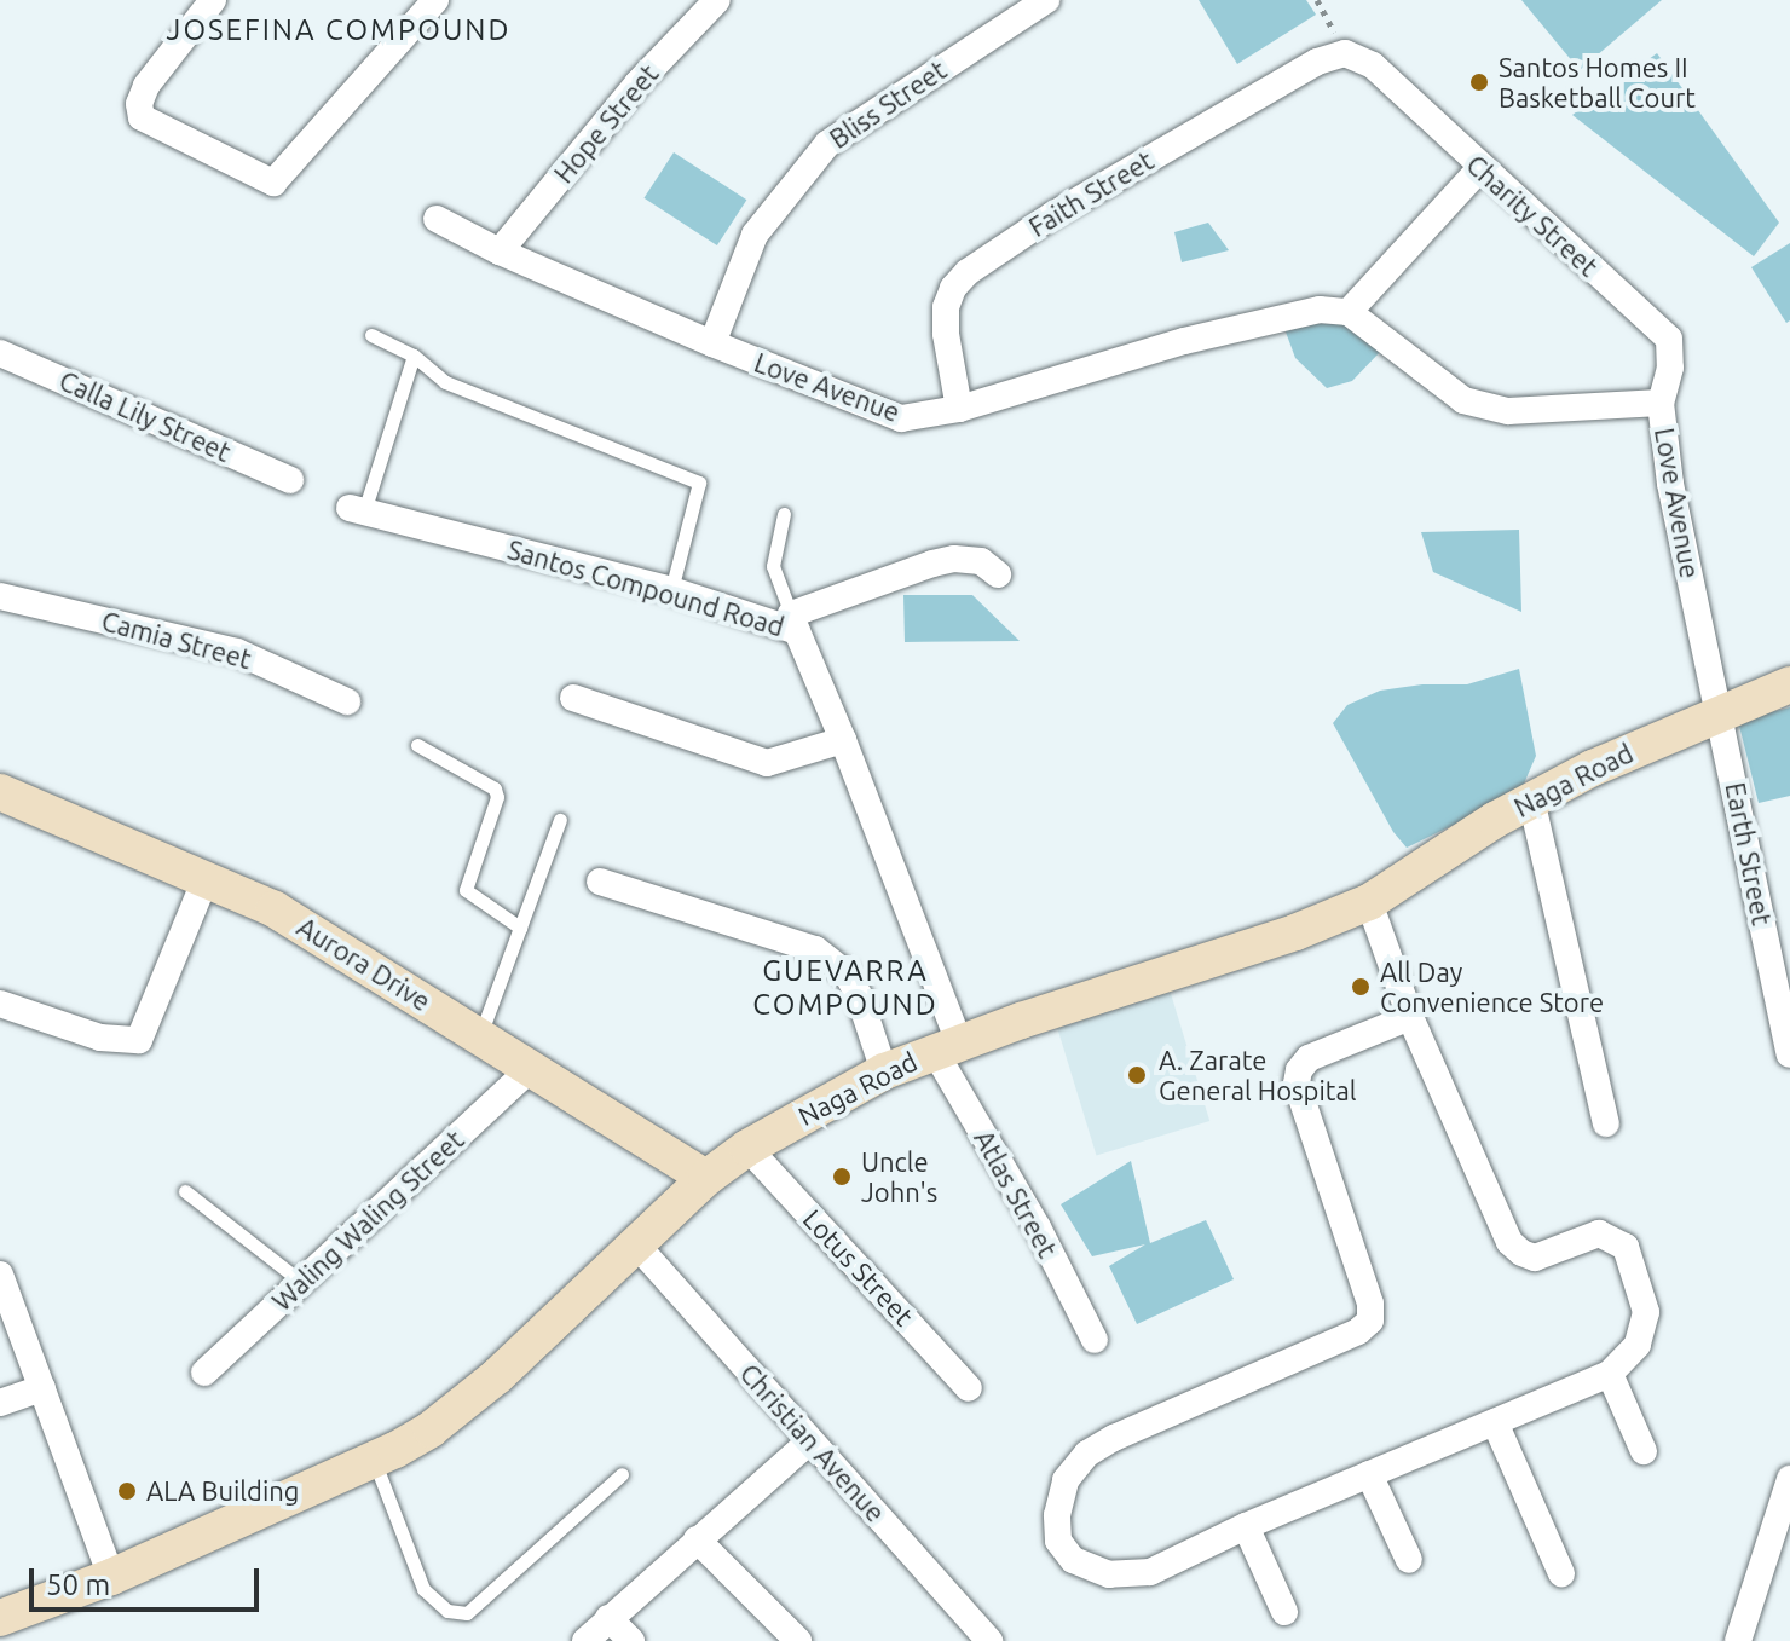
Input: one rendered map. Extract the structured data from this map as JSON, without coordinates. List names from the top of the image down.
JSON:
{
  "streets": {
    "main road": ["Naga Road", "Aurora Drive"],
    "street": [
      "Bliss Street",
      "Hope Street",
      "Faith Street",
      "Charity Street",
      "Love Avenue",
      "Calla Lily Street",
      "Santos Compound Road",
      "Camia Street",
      "Earth Street",
      "Atlas Street",
      "Waling Waling Street",
      "Lotus Street",
      "Christian Avenue"
    ]
  },
  "crossings": [
    ["Bliss Street", "Love Avenue"],
    ["Hope Street", "Love Avenue"],
    ["Faith Street", "Charity Street"],
    ["Faith Street", "Love Avenue"],
    ["Charity Street", "Love Avenue"],
    ["Love Avenue", "Naga Road"],
    ["Love Avenue", "Earth Street"],
    ["Santos Compound Road", "Naga Road"],
    ["Santos Compound Road", "Atlas Street"],
    ["Naga Road", "Earth Street"],
    ["Naga Road", "Aurora Drive"],
    ["Naga Road", "Atlas Street"],
    ["Naga Road", "Lotus Street"],
    ["Naga Road", "Christian Avenue"],
    ["Aurora Drive", "Waling Waling Street"]
  ],
  "districts": ["JOSEFINA COMPOUND", "GUEVARRA COMPOUND"],
  "places": [
    "Santos Homes II Basketball Court",
    "All Day Convenience Store",
    "A. Zarate General Hospital",
    "Uncle John's",
    "ALA Building"
  ],
  "scale_bar": "50 m"
}
